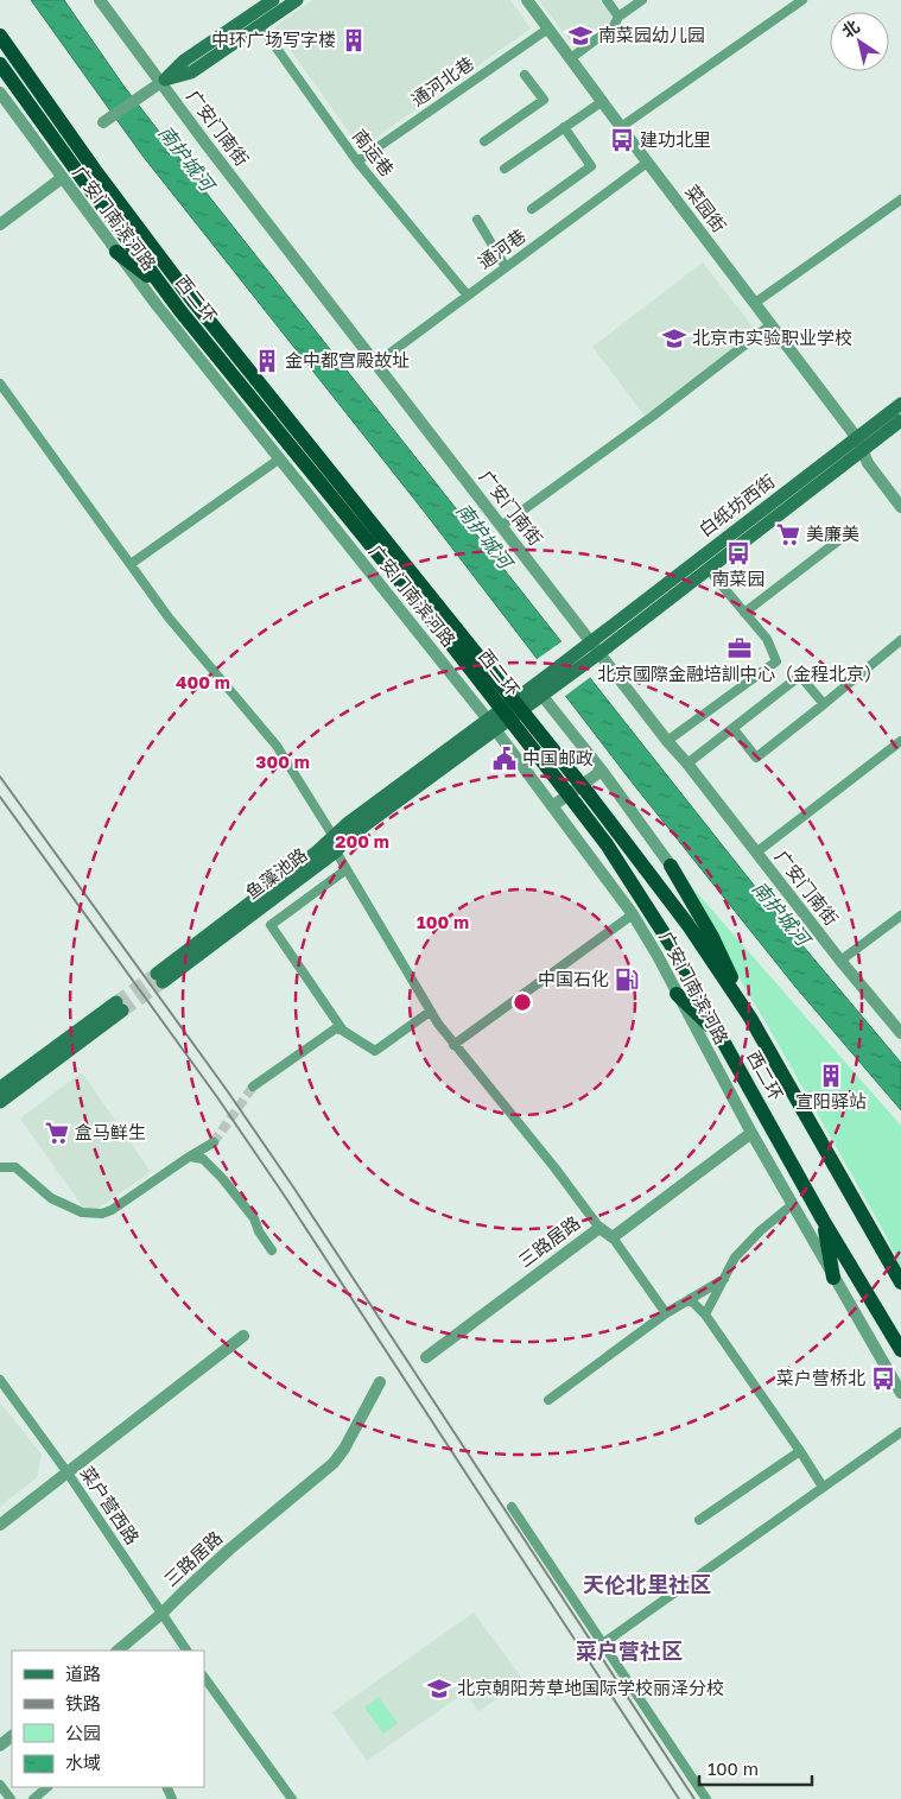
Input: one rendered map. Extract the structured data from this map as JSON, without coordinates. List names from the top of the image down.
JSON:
{
  "streets": {
    "highway": ["西二环"],
    "main road": ["白纸坊西街", "鱼藻池路"],
    "street": [
      "通河北巷",
      "广安门南街",
      "南运巷",
      "菜园街",
      "广安门南滨河路",
      "通河巷",
      "三路居路",
      "菜户营西路"
    ]
  },
  "crossings": [
    ["通河北巷", "南运巷"],
    ["通河北巷", "菜园街"],
    ["广安门南街", "通河巷"],
    ["广安门南街", "白纸坊西街"],
    ["南运巷", "通河巷"],
    ["菜园街", "通河巷"],
    ["菜园街", "白纸坊西街"],
    ["广安门南滨河路", "白纸坊西街"],
    ["广安门南滨河路", "鱼藻池路"],
    ["白纸坊西街", "鱼藻池路"],
    ["三路居路", "菜户营西路"]
  ],
  "districts": ["天伦北里社区", "菜户营社区"],
  "water": ["南护城河"],
  "places": {
    "school or university": ["南菜园幼儿园", "北京市实验职业学校", "北京朝阳芳草地国际学校丽泽分校"],
    "building": ["中环广场写字楼", "金中都宫殿故址", "宣阳驿站"],
    "bus stop": ["建功北里", "南菜园", "菜户营桥北"],
    "supermarket": ["美廉美", "盒马鲜生"],
    "office": ["北京國際金融培訓中心（金程北京）"],
    "public building": ["中国邮政"],
    "fuel station": ["中国石化"]
  },
  "legend": [
    "道路",
    "铁路",
    "公园",
    "水域"
  ],
  "scale_bar": "100 m",
  "north": "top left",
  "rings": [
    "400 m",
    "300 m",
    "200 m",
    "100 m"
  ]
}
